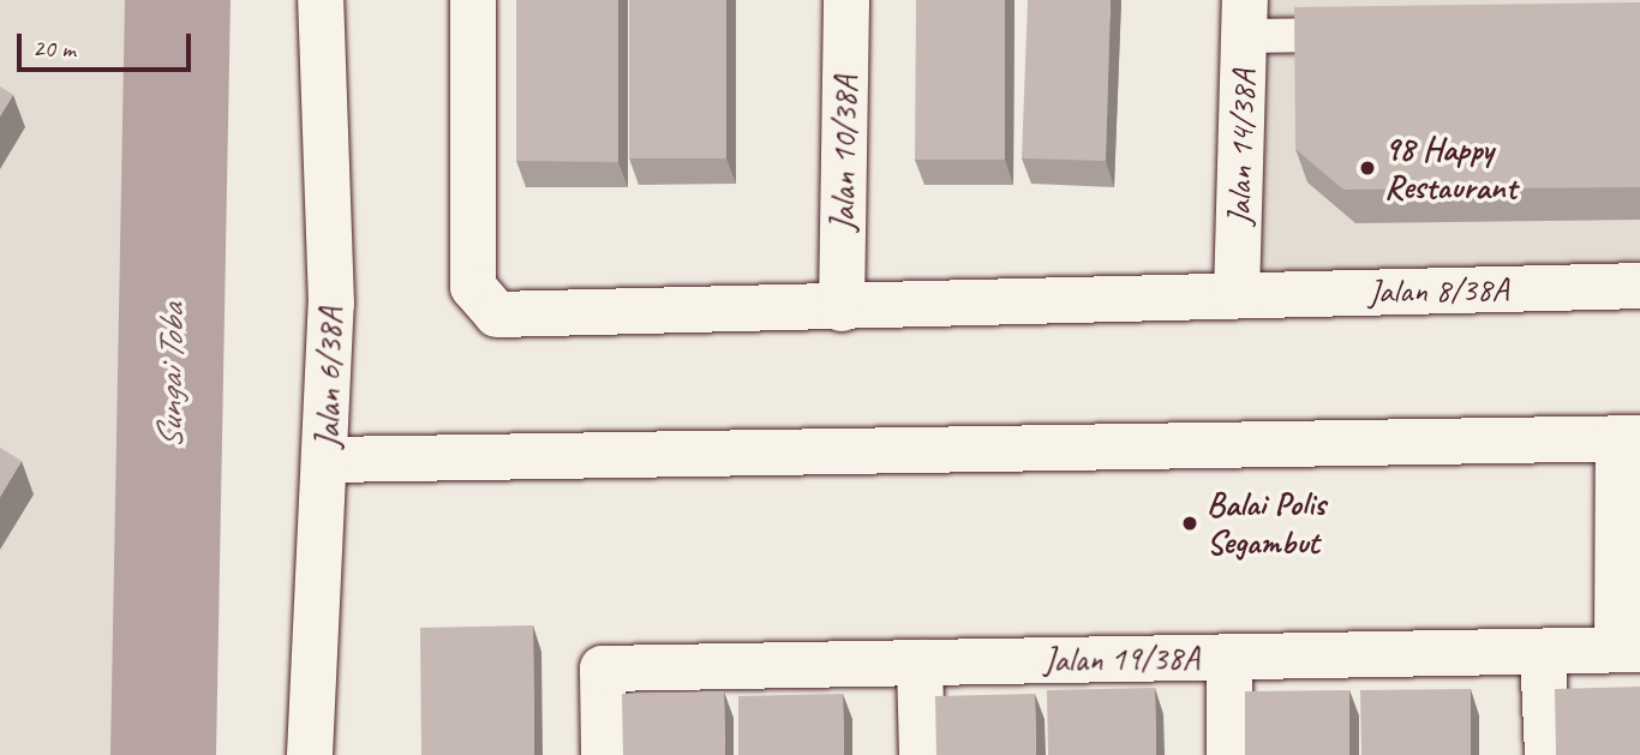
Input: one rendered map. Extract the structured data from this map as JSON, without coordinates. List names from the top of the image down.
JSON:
{
  "streets": {
    "street": [
      "Jalan 14/38A",
      "Jalan 10/38A",
      "Jalan 8/38A",
      "Jalan 6/38A",
      "Jalan 19/38A"
    ]
  },
  "crossings": [
    ["Jalan 14/38A", "Jalan 8/38A"],
    ["Jalan 10/38A", "Jalan 8/38A"]
  ],
  "water": ["Sungai Toba"],
  "places": ["98 Happy Restaurant", "Balai Polis Segambut"],
  "scale_bar": "20 m"
}
